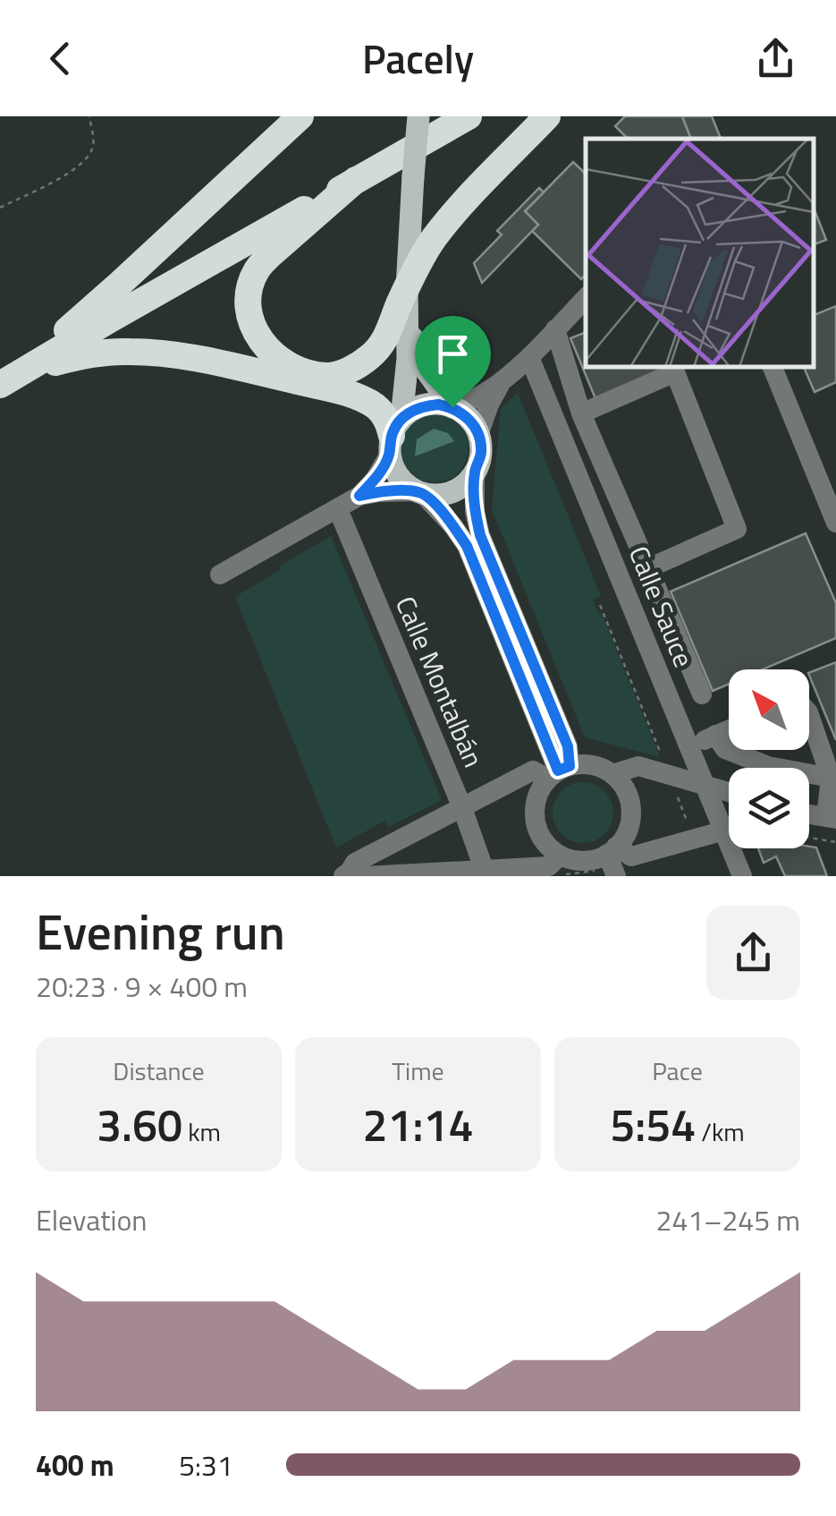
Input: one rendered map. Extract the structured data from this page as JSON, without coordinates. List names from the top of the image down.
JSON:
{
  "streets": {
    "street": ["Calle Sauce", "Calle Montalbán"]
  },
  "north": "top left",
  "page": {
    "header": "Pacely",
    "heading": ["Evening run", "20:23 · 9 × 400 m"],
    "stats": [
      ["Distance", "3.60 km"],
      ["Time", "21:14"],
      ["Pace", "5:54 /km"]
    ],
    "chart": ["Elevation", "241–245 m"],
    "list": [
      {
        "name": "400 m",
        "note": "5:31"
      }
    ]
  }
}
